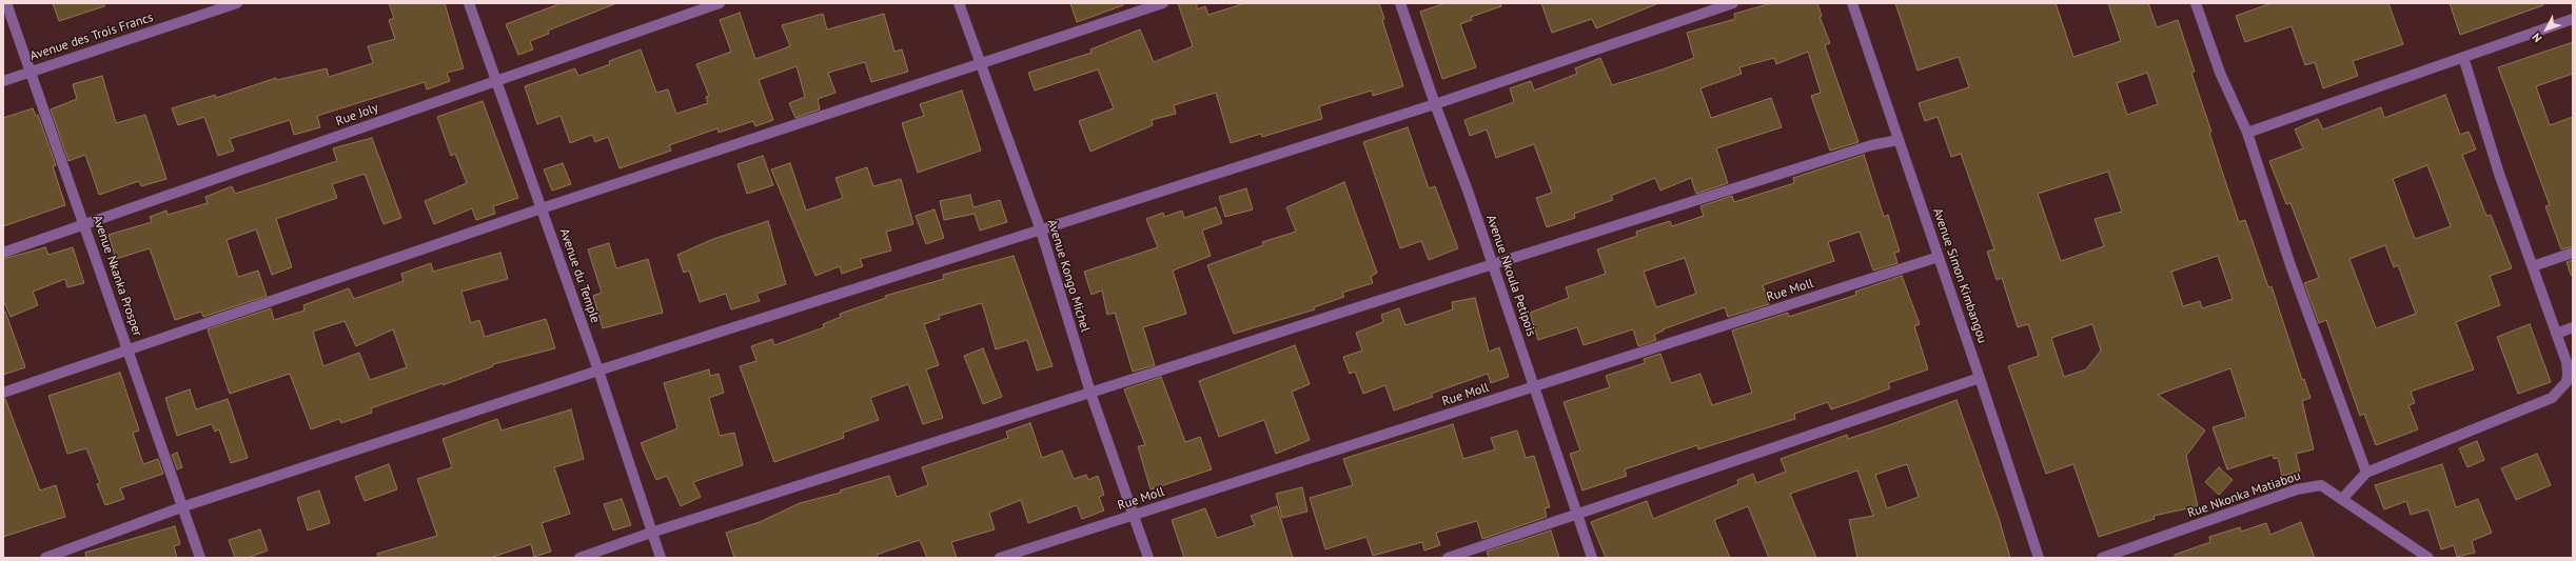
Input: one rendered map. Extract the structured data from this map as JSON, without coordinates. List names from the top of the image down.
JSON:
{
  "streets": {
    "street": [
      "Avenue des Trois Francs",
      "Rue Joly",
      "Avenue Nkanka Prosper",
      "Avenue du Temple",
      "Avenue Kongo Michel",
      "Avenue Nkoula Petipois",
      "Avenue Simon Kimbangou",
      "Rue Moll",
      "Rue Nkonka Matiabou"
    ]
  },
  "crossings": [
    ["Avenue des Trois Francs", "Avenue Nkanka Prosper"],
    ["Rue Joly", "Avenue Nkanka Prosper"],
    ["Rue Joly", "Avenue du Temple"],
    ["Avenue Kongo Michel", "Rue Moll"],
    ["Avenue Nkoula Petipois", "Rue Moll"],
    ["Avenue Simon Kimbangou", "Rue Moll"]
  ],
  "north": "bottom left"
}
